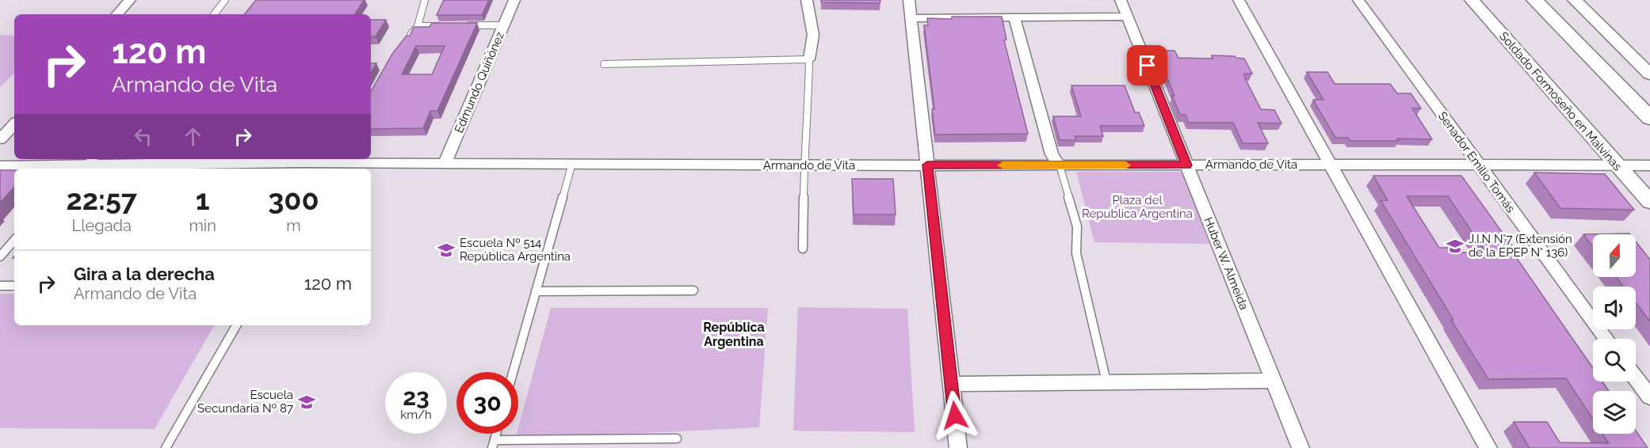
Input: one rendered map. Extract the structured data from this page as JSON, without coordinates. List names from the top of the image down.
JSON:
{
  "streets": {
    "main road": ["Soldado Formoseño en Malvinas"],
    "street": [
      "Edmundo Quiñónez",
      "Senador Emilio Tomás",
      "Armando de Vita",
      "Huber W. Almeida"
    ]
  },
  "crossings": [
    ["Edmundo Quiñónez", "Armando de Vita"],
    ["Soldado Formoseño en Malvinas", "Armando de Vita"],
    ["Senador Emilio Tomás", "Armando de Vita"],
    ["Armando de Vita", "Huber W. Almeida"]
  ],
  "districts": ["República Argentina"],
  "parks": ["Plaza del Republica Argentina"],
  "places": {
    "school or university": ["J.I.N N°7 (Extensión de la EPEP N° 136)", "Escuela Nº 514 República Argentina", "Escuela Secundaria Nº 87"]
  },
  "north": "top",
  "page": {
    "turn": ["120 m", "Armando de Vita"],
    "eta": [
      "22:57",
      "Llegada",
      "1",
      "min",
      "300",
      "m"
    ],
    "list": [
      {
        "name": "Gira a la derecha",
        "note": "Armando de Vita",
        "value": "120 m"
      }
    ],
    "speed": "23 km/h",
    "limit": "30"
  }
}
